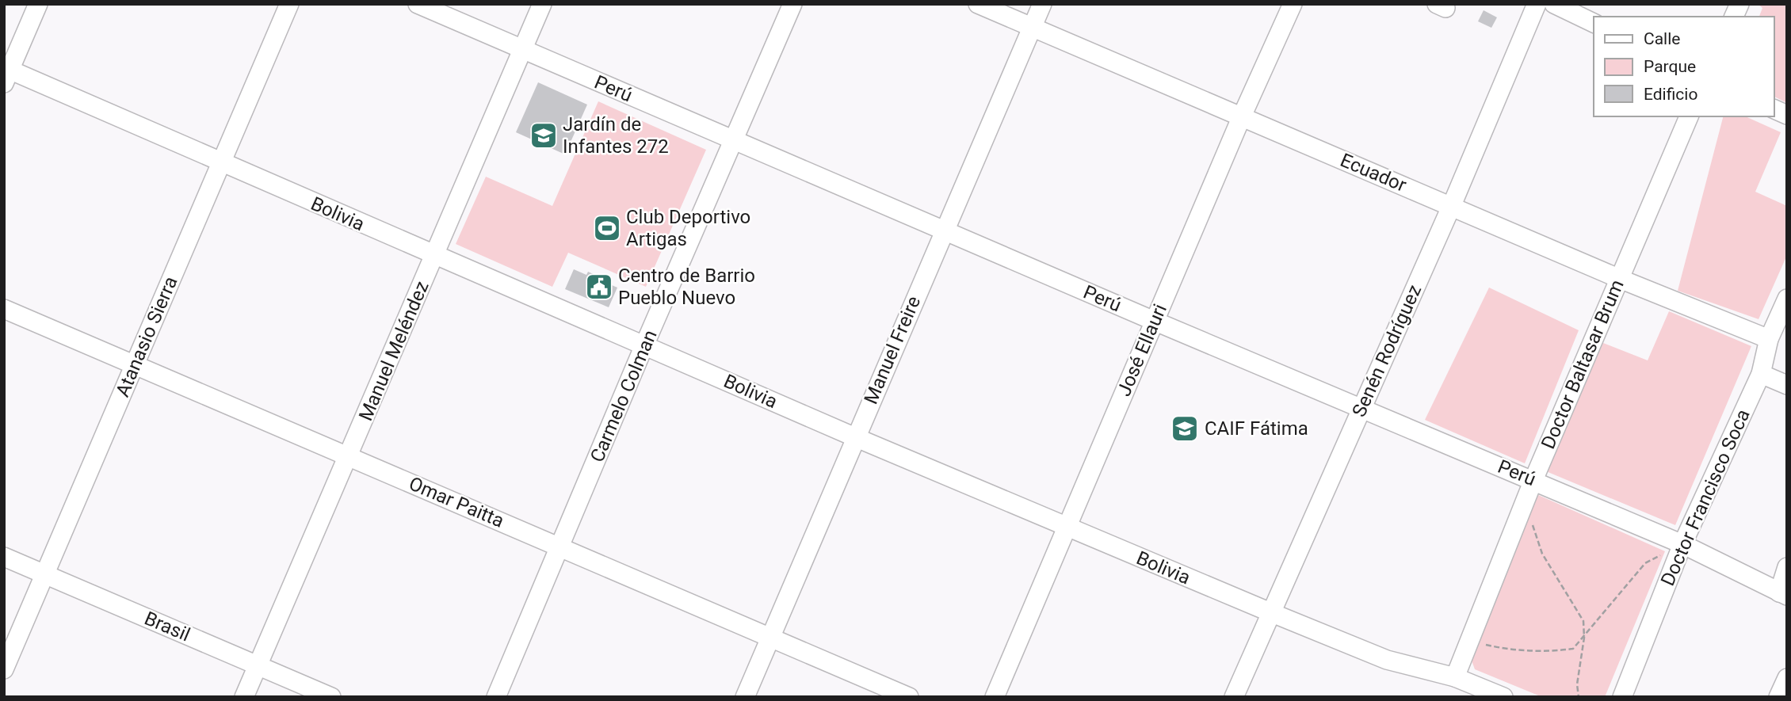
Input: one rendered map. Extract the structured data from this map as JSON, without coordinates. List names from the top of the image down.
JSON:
{
  "streets": {
    "street": [
      "Perú",
      "Ecuador",
      "Bolivia",
      "Atanasio Sierra",
      "Manuel Freire",
      "José Ellauri",
      "Manuel Meléndez",
      "Senén Rodríguez",
      "Doctor Baltasar Brum",
      "Carmelo Colman",
      "Doctor Francisco Soca",
      "Omar Paitta",
      "Brasil"
    ]
  },
  "crossings": [
    ["Perú", "Manuel Freire"],
    ["Perú", "José Ellauri"],
    ["Perú", "Manuel Meléndez"],
    ["Perú", "Senén Rodríguez"],
    ["Perú", "Doctor Baltasar Brum"],
    ["Perú", "Carmelo Colman"],
    ["Perú", "Doctor Francisco Soca"],
    ["Ecuador", "Manuel Freire"],
    ["Ecuador", "José Ellauri"],
    ["Ecuador", "Senén Rodríguez"],
    ["Ecuador", "Doctor Baltasar Brum"],
    ["Ecuador", "Doctor Francisco Soca"],
    ["Bolivia", "Atanasio Sierra"],
    ["Bolivia", "Manuel Freire"],
    ["Bolivia", "José Ellauri"],
    ["Bolivia", "Manuel Meléndez"],
    ["Bolivia", "Senén Rodríguez"],
    ["Bolivia", "Doctor Baltasar Brum"],
    ["Bolivia", "Carmelo Colman"],
    ["Atanasio Sierra", "Omar Paitta"],
    ["Atanasio Sierra", "Brasil"],
    ["Manuel Freire", "Omar Paitta"],
    ["Manuel Meléndez", "Omar Paitta"],
    ["Manuel Meléndez", "Brasil"],
    ["Carmelo Colman", "Omar Paitta"]
  ],
  "places": {
    "school or university": ["Jardín de Infantes 272", "CAIF Fátima"],
    "sports": ["Club Deportivo Artigas"],
    "public building": ["Centro de Barrio Pueblo Nuevo"]
  },
  "legend": ["Calle", "Parque", "Edificio"]
}
